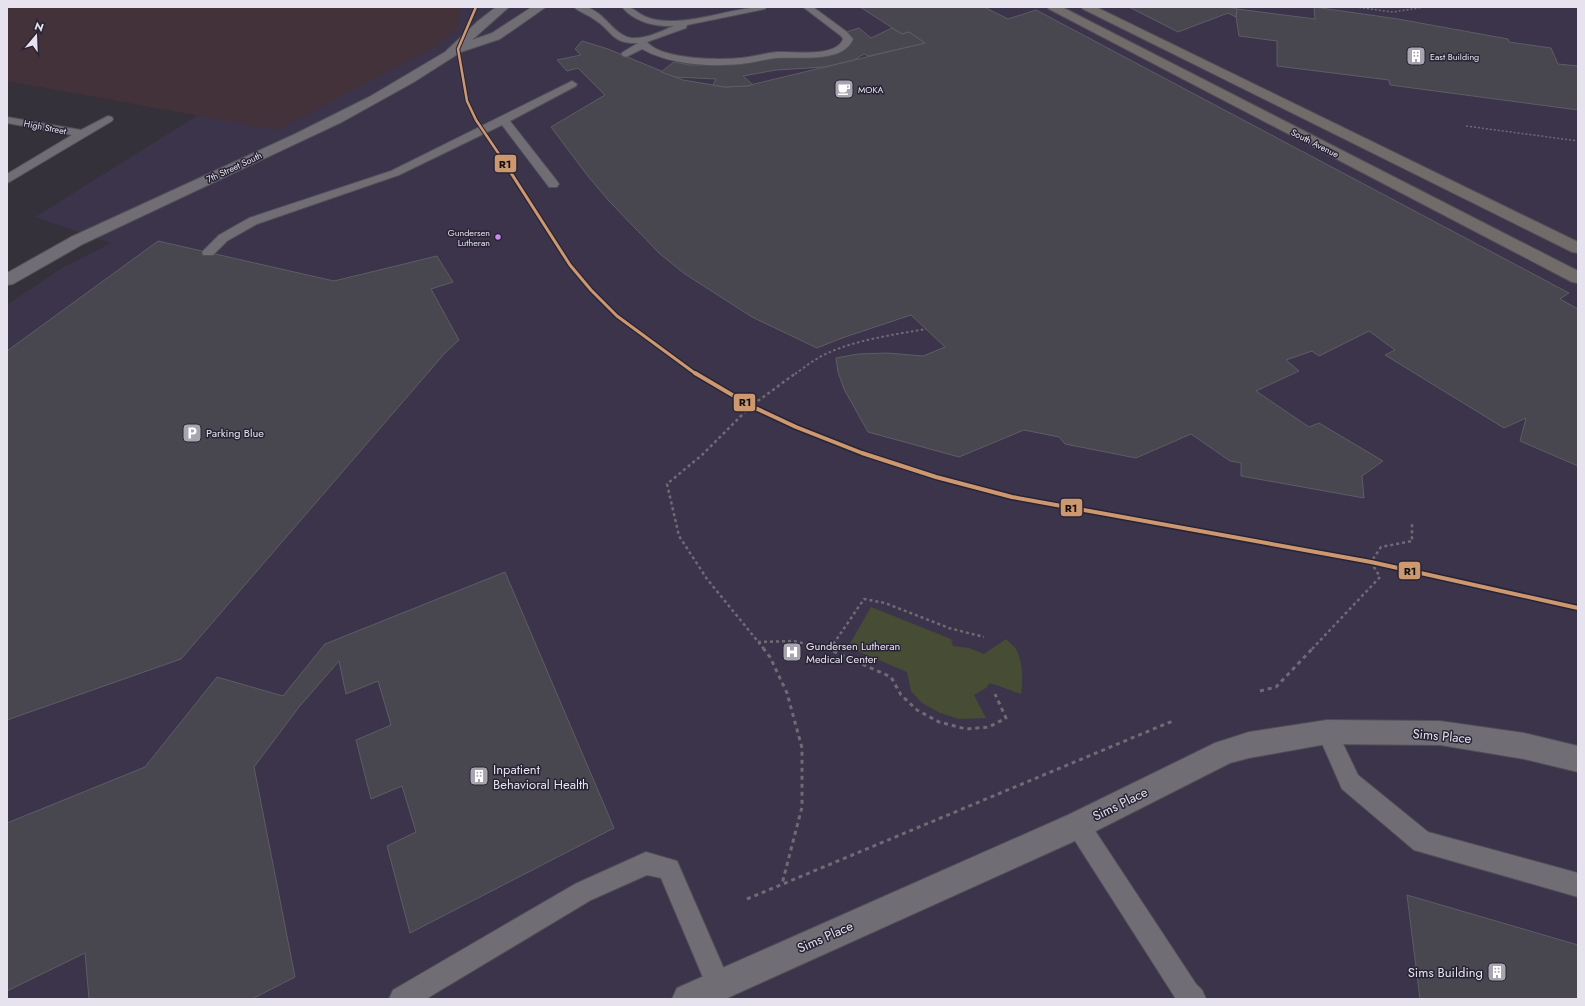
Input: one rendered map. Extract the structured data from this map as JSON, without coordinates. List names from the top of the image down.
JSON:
{
  "streets": {
    "highway": ["South Avenue"],
    "street": ["7th Street South", "Sims Place"],
    "lane": ["High Street"]
  },
  "places": {
    "building": ["East Building", "Inpatient Behavioral Health", "Sims Building"],
    "cafe": ["MOKA"],
    "other": ["Gundersen Lutheran"],
    "parking": ["Parking Blue"],
    "hospital": ["Gundersen Lutheran Medical Center"]
  },
  "lines": ["transit line R1"],
  "north": "top"
}
